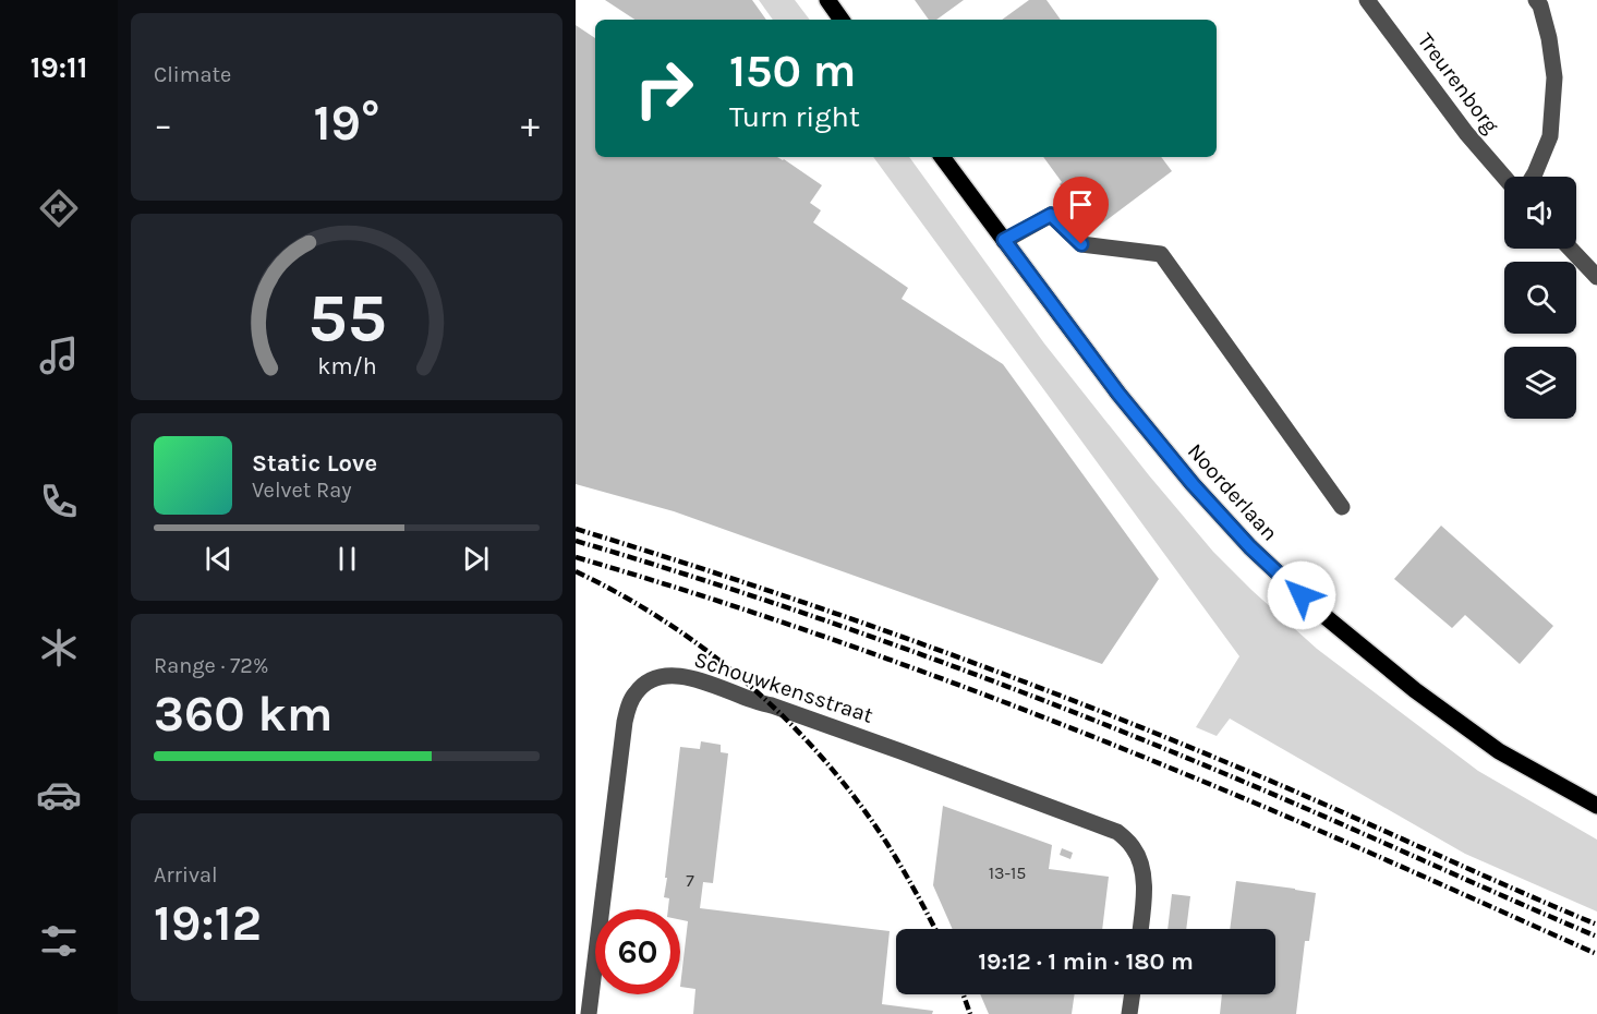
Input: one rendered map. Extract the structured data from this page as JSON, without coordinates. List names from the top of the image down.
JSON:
{
  "streets": {
    "main road": ["Noorderlaan"],
    "street": ["Treurenborg", "Schouwkensstraat"]
  },
  "house_numbers": ["13-15", "7"],
  "page": {
    "tabs": "19:11",
    "tile": [
      "Climate",
      ["Range · 72%", "360 km"],
      ["Arrival", "19:12"]
    ],
    "turn": ["150 m", "Turn right"],
    "heat": ["−", "19°", "+"],
    "song": ["Static Love", "Velvet Ray"],
    "limit": "60",
    "trip": "19:12 · 1 min · 180 m",
    "gauge": ["55", "km/h"]
  }
}
